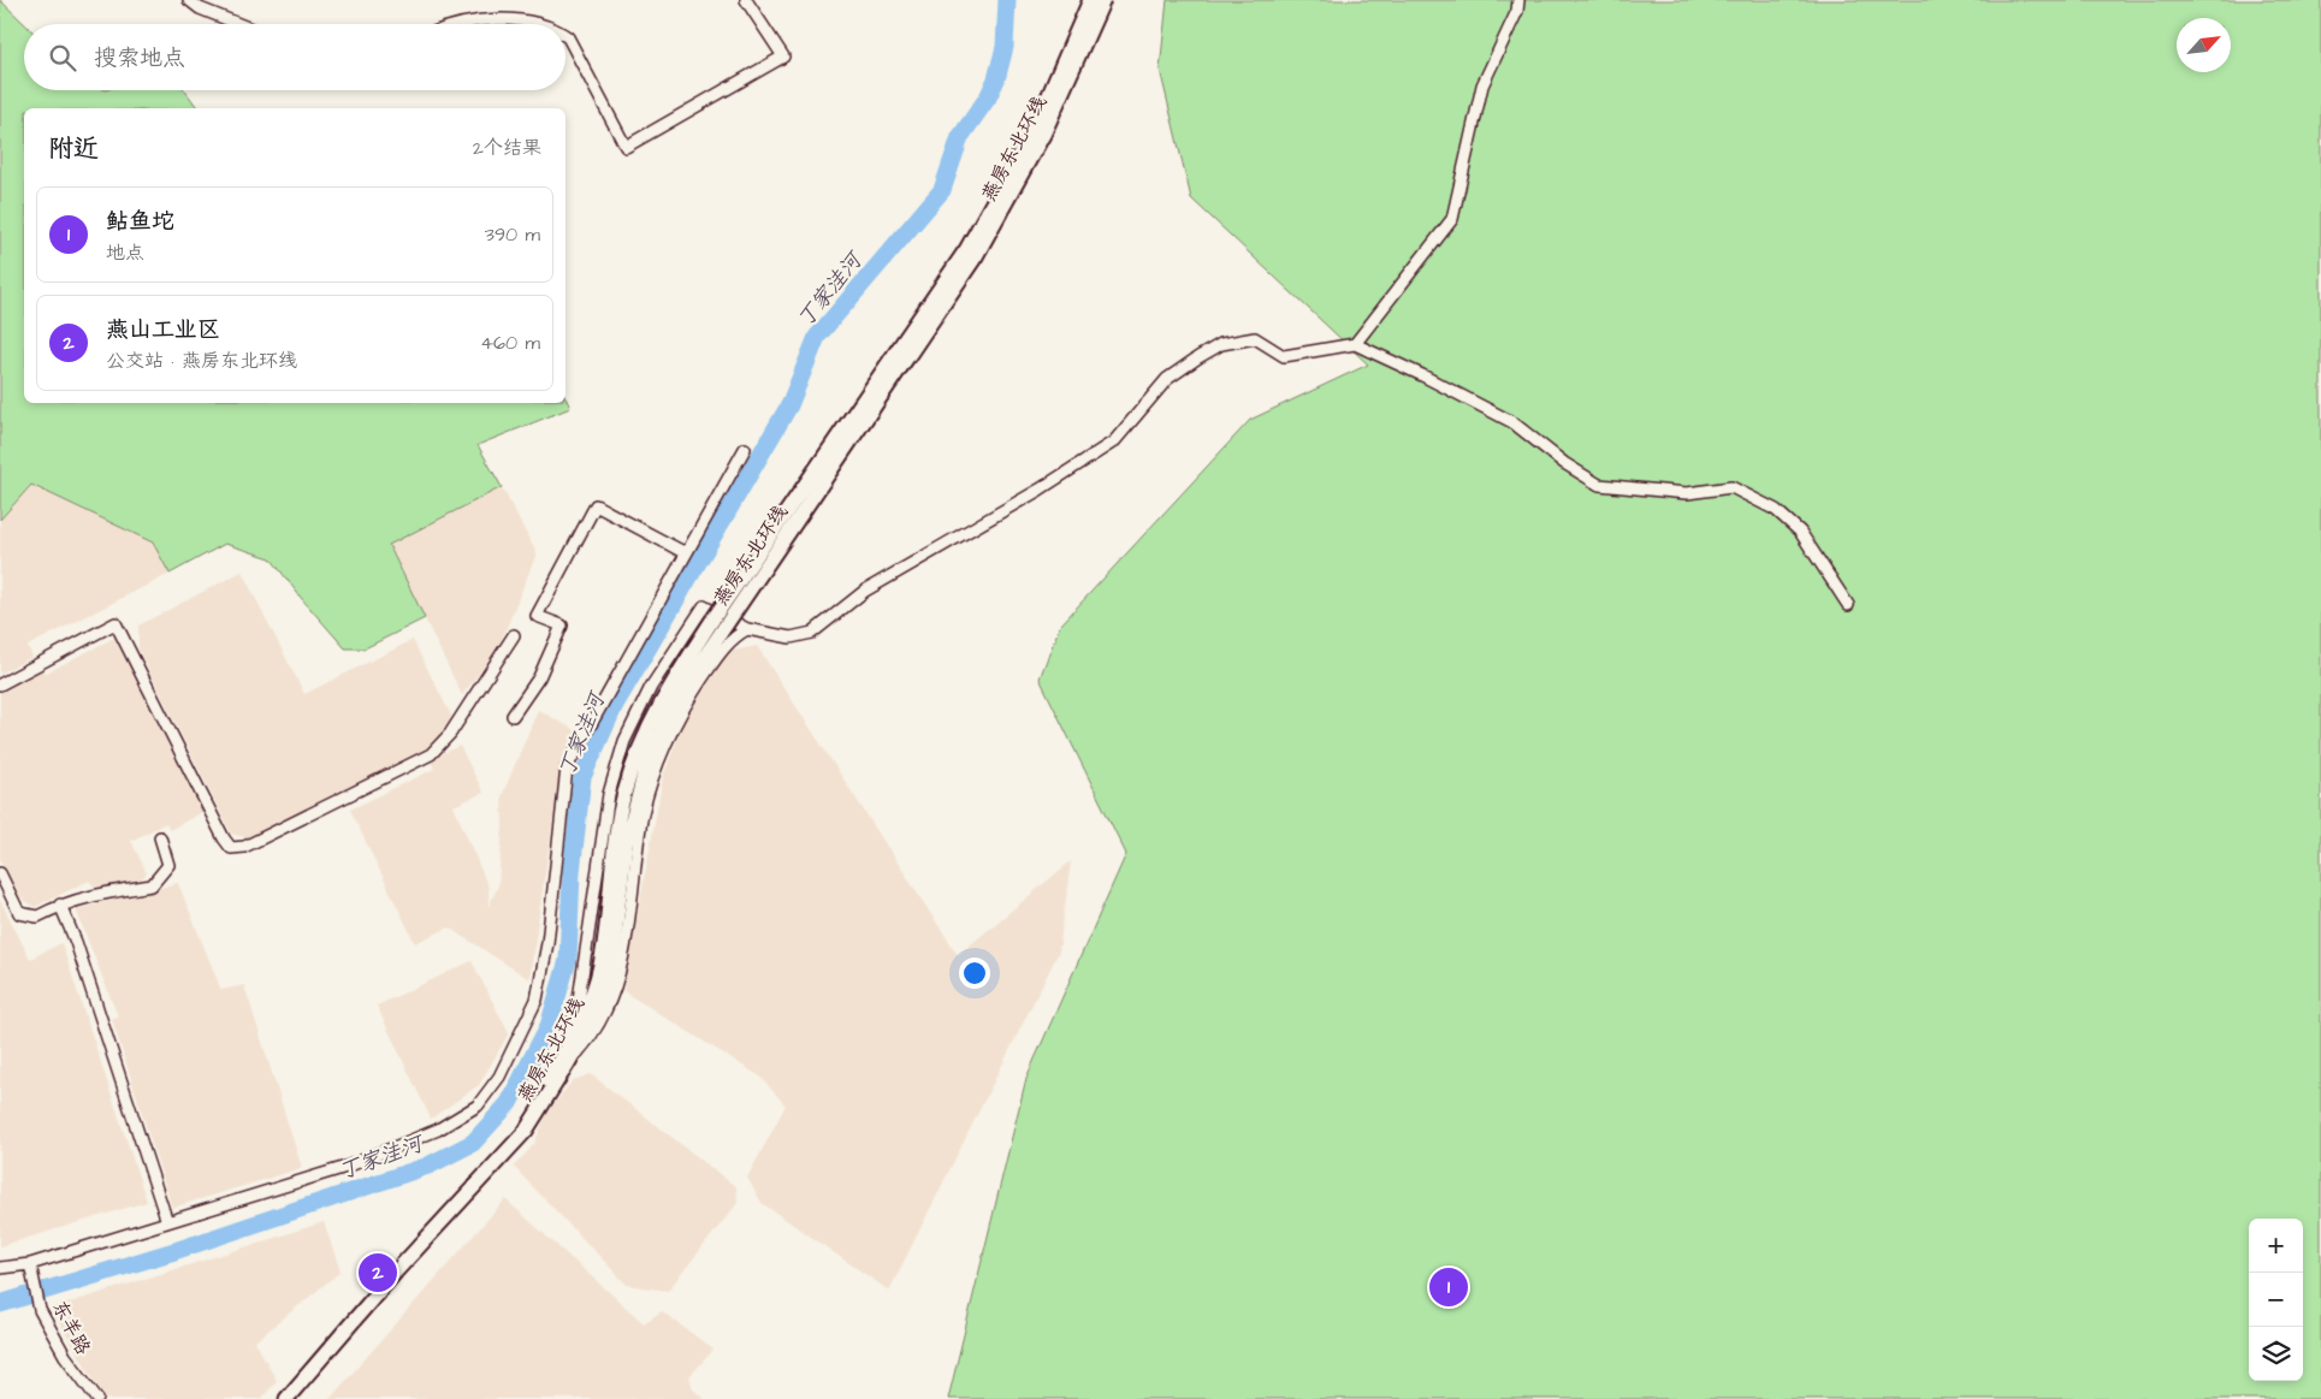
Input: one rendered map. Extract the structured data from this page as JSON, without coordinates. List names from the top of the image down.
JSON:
{
  "streets": {
    "main road": ["燕房东北环线"],
    "street": ["东羊路"]
  },
  "water": ["丁家洼河"],
  "north": "top right",
  "page": {
    "search": "搜索地点",
    "heading": ["附近", "2个结果"],
    "list": [
      {
        "mark": "1",
        "name": "鲇鱼坨",
        "note": "地点",
        "value": "390 m"
      },
      {
        "mark": "2",
        "name": "燕山工业区",
        "note": "公交站 · 燕房东北环线",
        "value": "460 m"
      }
    ],
    "map_buttons": ["+", "−"],
    "pins": ["2", "1"]
  }
}
